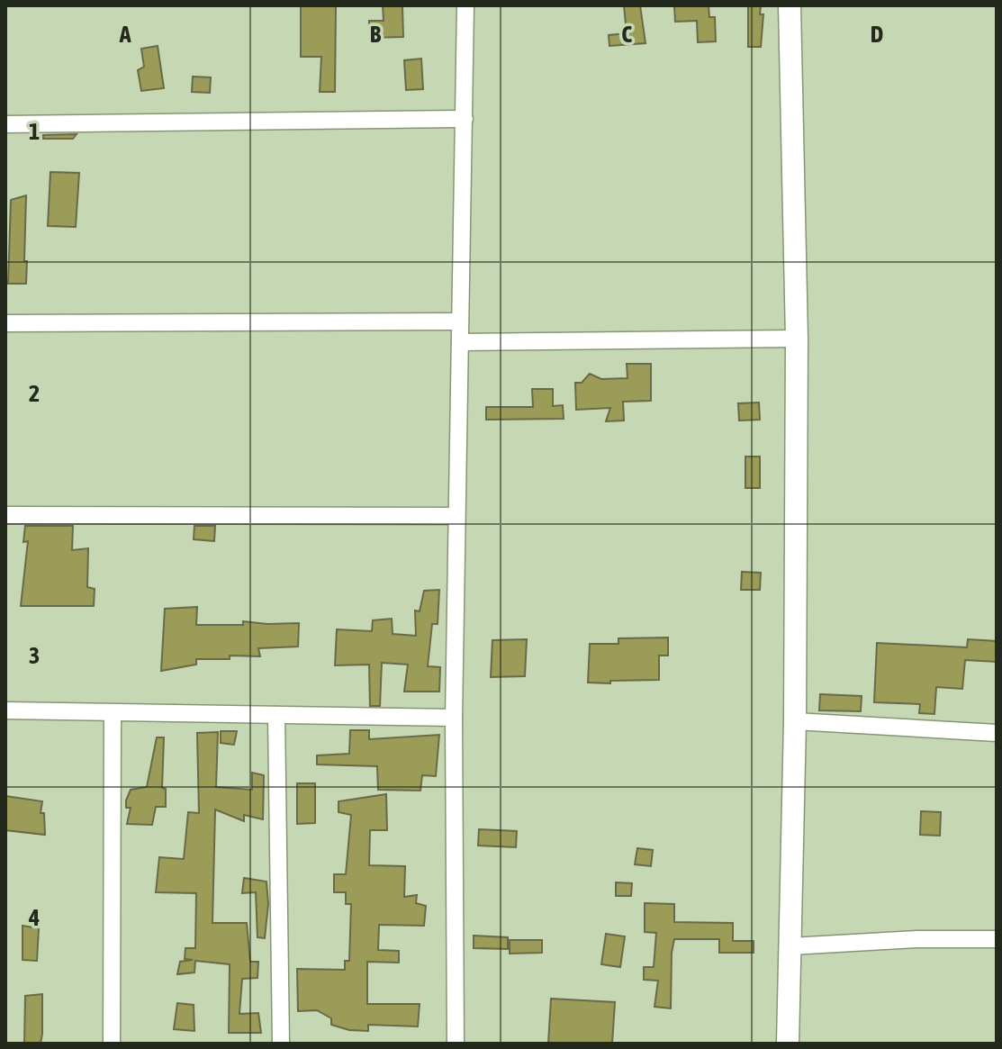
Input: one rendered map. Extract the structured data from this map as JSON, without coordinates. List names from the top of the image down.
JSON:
{
  "grid": {
    "columns": [
      "A",
      "B",
      "C",
      "D"
    ],
    "rows": [
      "1",
      "2",
      "3",
      "4"
    ]
  }
}
